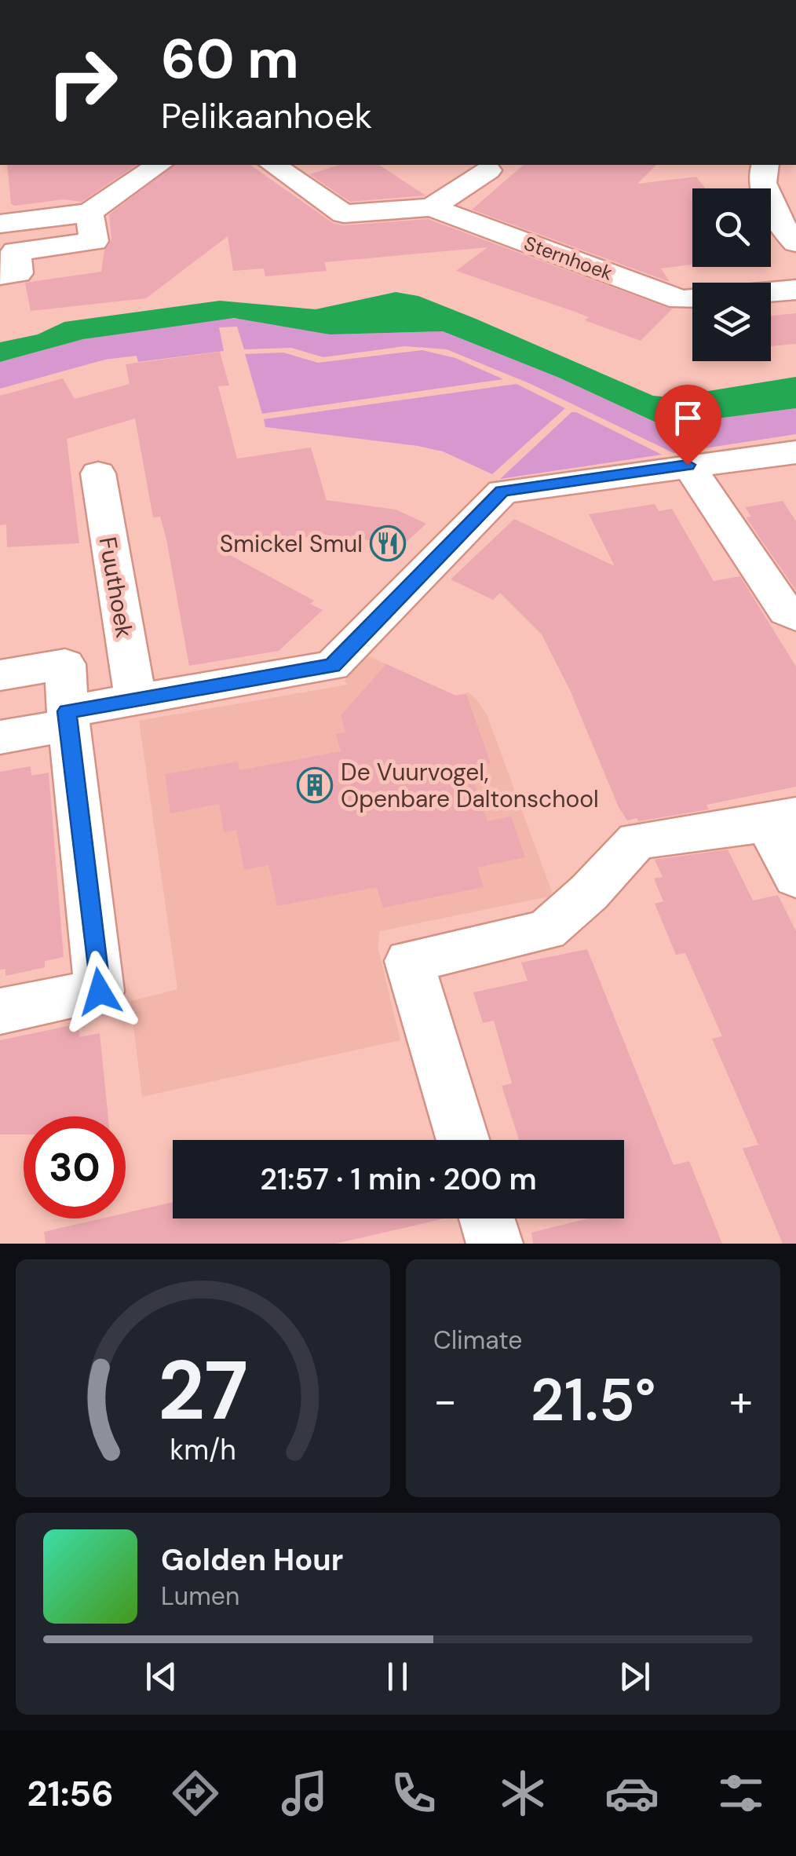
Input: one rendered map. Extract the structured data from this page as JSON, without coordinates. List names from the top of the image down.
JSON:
{
  "streets": {
    "street": ["Sternhoek", "Fuuthoek"]
  },
  "places": {
    "restaurant": ["Smickel Smul"],
    "building": ["De Vuurvogel, Openbare Daltonschool"]
  },
  "page": {
    "turn": ["60 m", "Pelikaanhoek"],
    "limit": "30",
    "trip": "21:57 · 1 min · 200 m",
    "tile": "Climate",
    "heat": ["−", "21.5°", "+"],
    "song": ["Golden Hour", "Lumen"],
    "tabs": "21:56",
    "gauge": ["27", "km/h"]
  }
}
